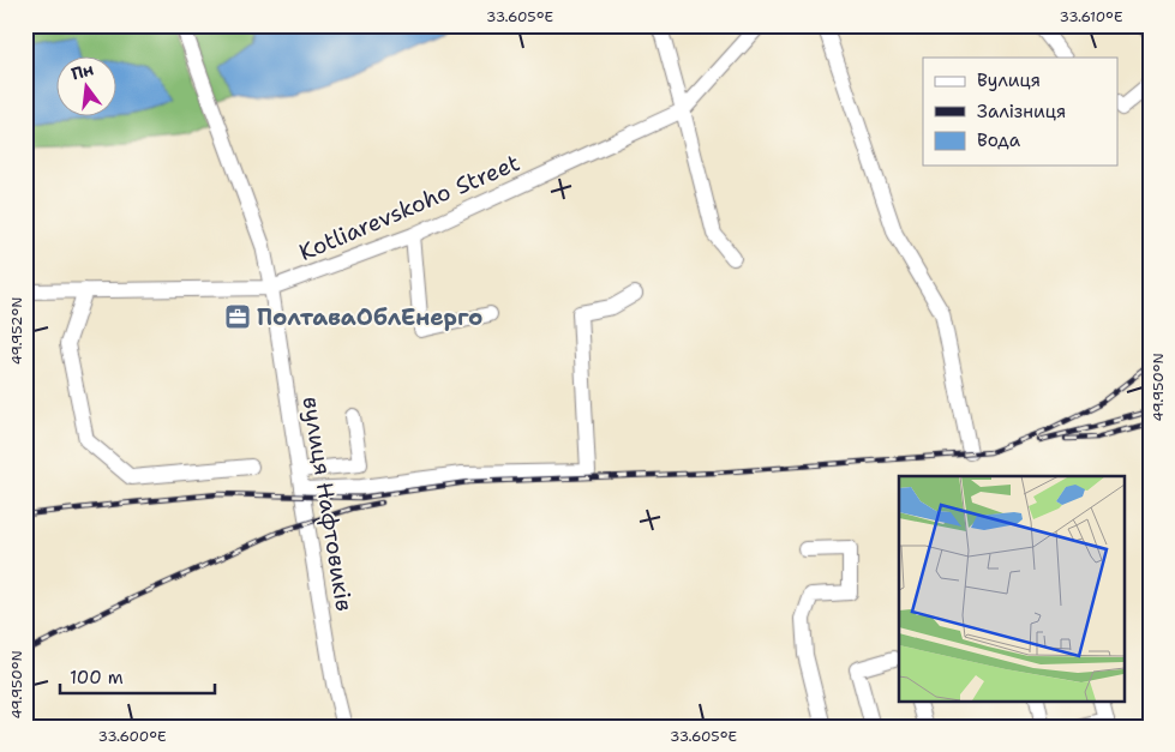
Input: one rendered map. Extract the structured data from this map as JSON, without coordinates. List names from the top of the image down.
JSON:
{
  "streets": {
    "street": ["Kotliarevskoho Street", "вулиця Нафтовиків"]
  },
  "crossings": [
    ["Kotliarevskoho Street", "вулиця Нафтовиків"]
  ],
  "places": {
    "office": ["ПолтаваОблЕнерго"]
  },
  "legend": ["Вулиця", "Залізниця", "Вода"],
  "scale_bar": "100 m",
  "north": "top",
  "coordinates": [
    "33.605°E",
    "33.610°E",
    "49.952°N",
    "49.950°N",
    "33.600°E"
  ]
}
